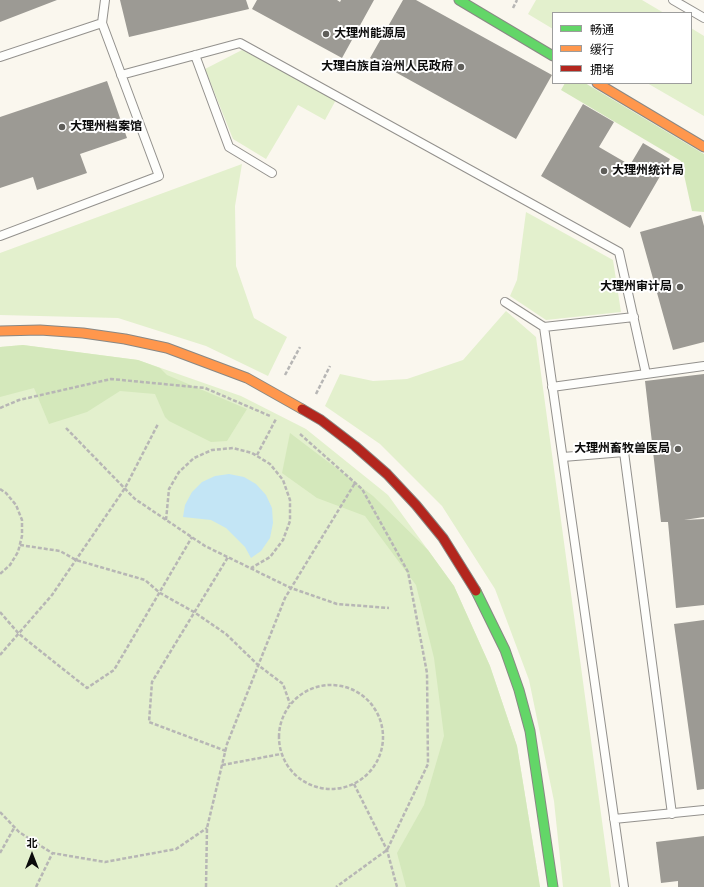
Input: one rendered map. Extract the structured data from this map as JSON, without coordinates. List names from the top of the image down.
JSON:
{
  "places": [
    "大理州能源局",
    "大理白族自治州人民政府",
    "大理州档案馆",
    "大理州统计局",
    "大理州审计局",
    "大理州畜牧兽医局"
  ],
  "legend": ["畅通", "缓行", "拥堵"],
  "north": "top"
}
